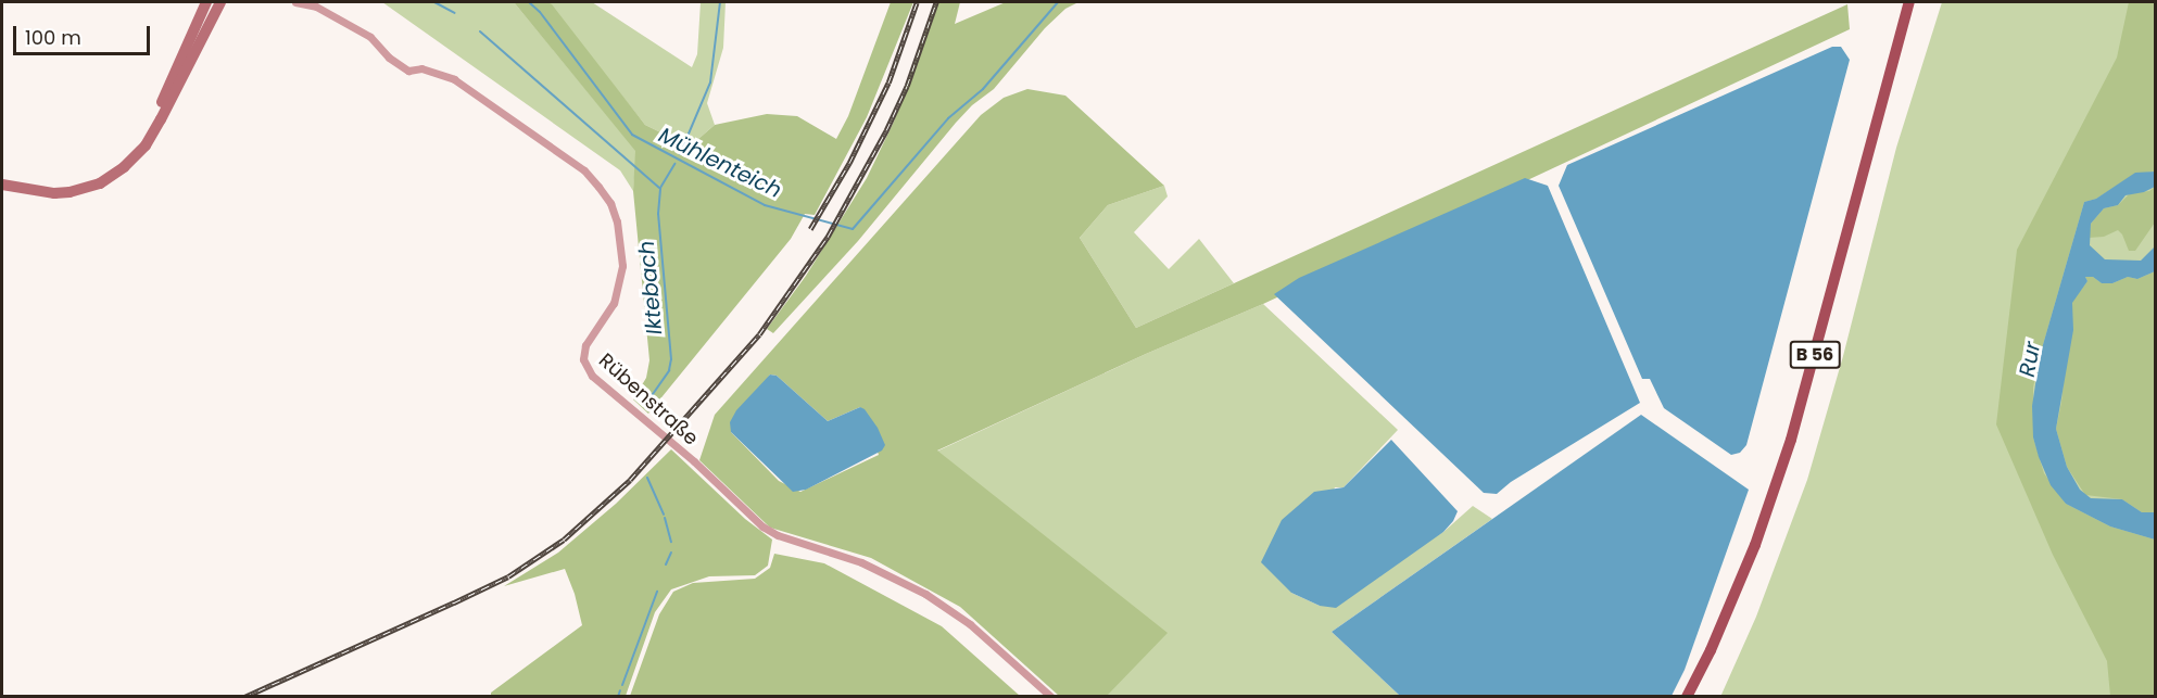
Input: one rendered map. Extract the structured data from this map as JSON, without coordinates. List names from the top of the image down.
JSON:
{
  "streets": {
    "main road": ["B 56"],
    "street": ["Rübenstraße"]
  },
  "water": ["Mühlenteich", "Iktebach", "Rur"],
  "scale_bar": "100 m"
}
